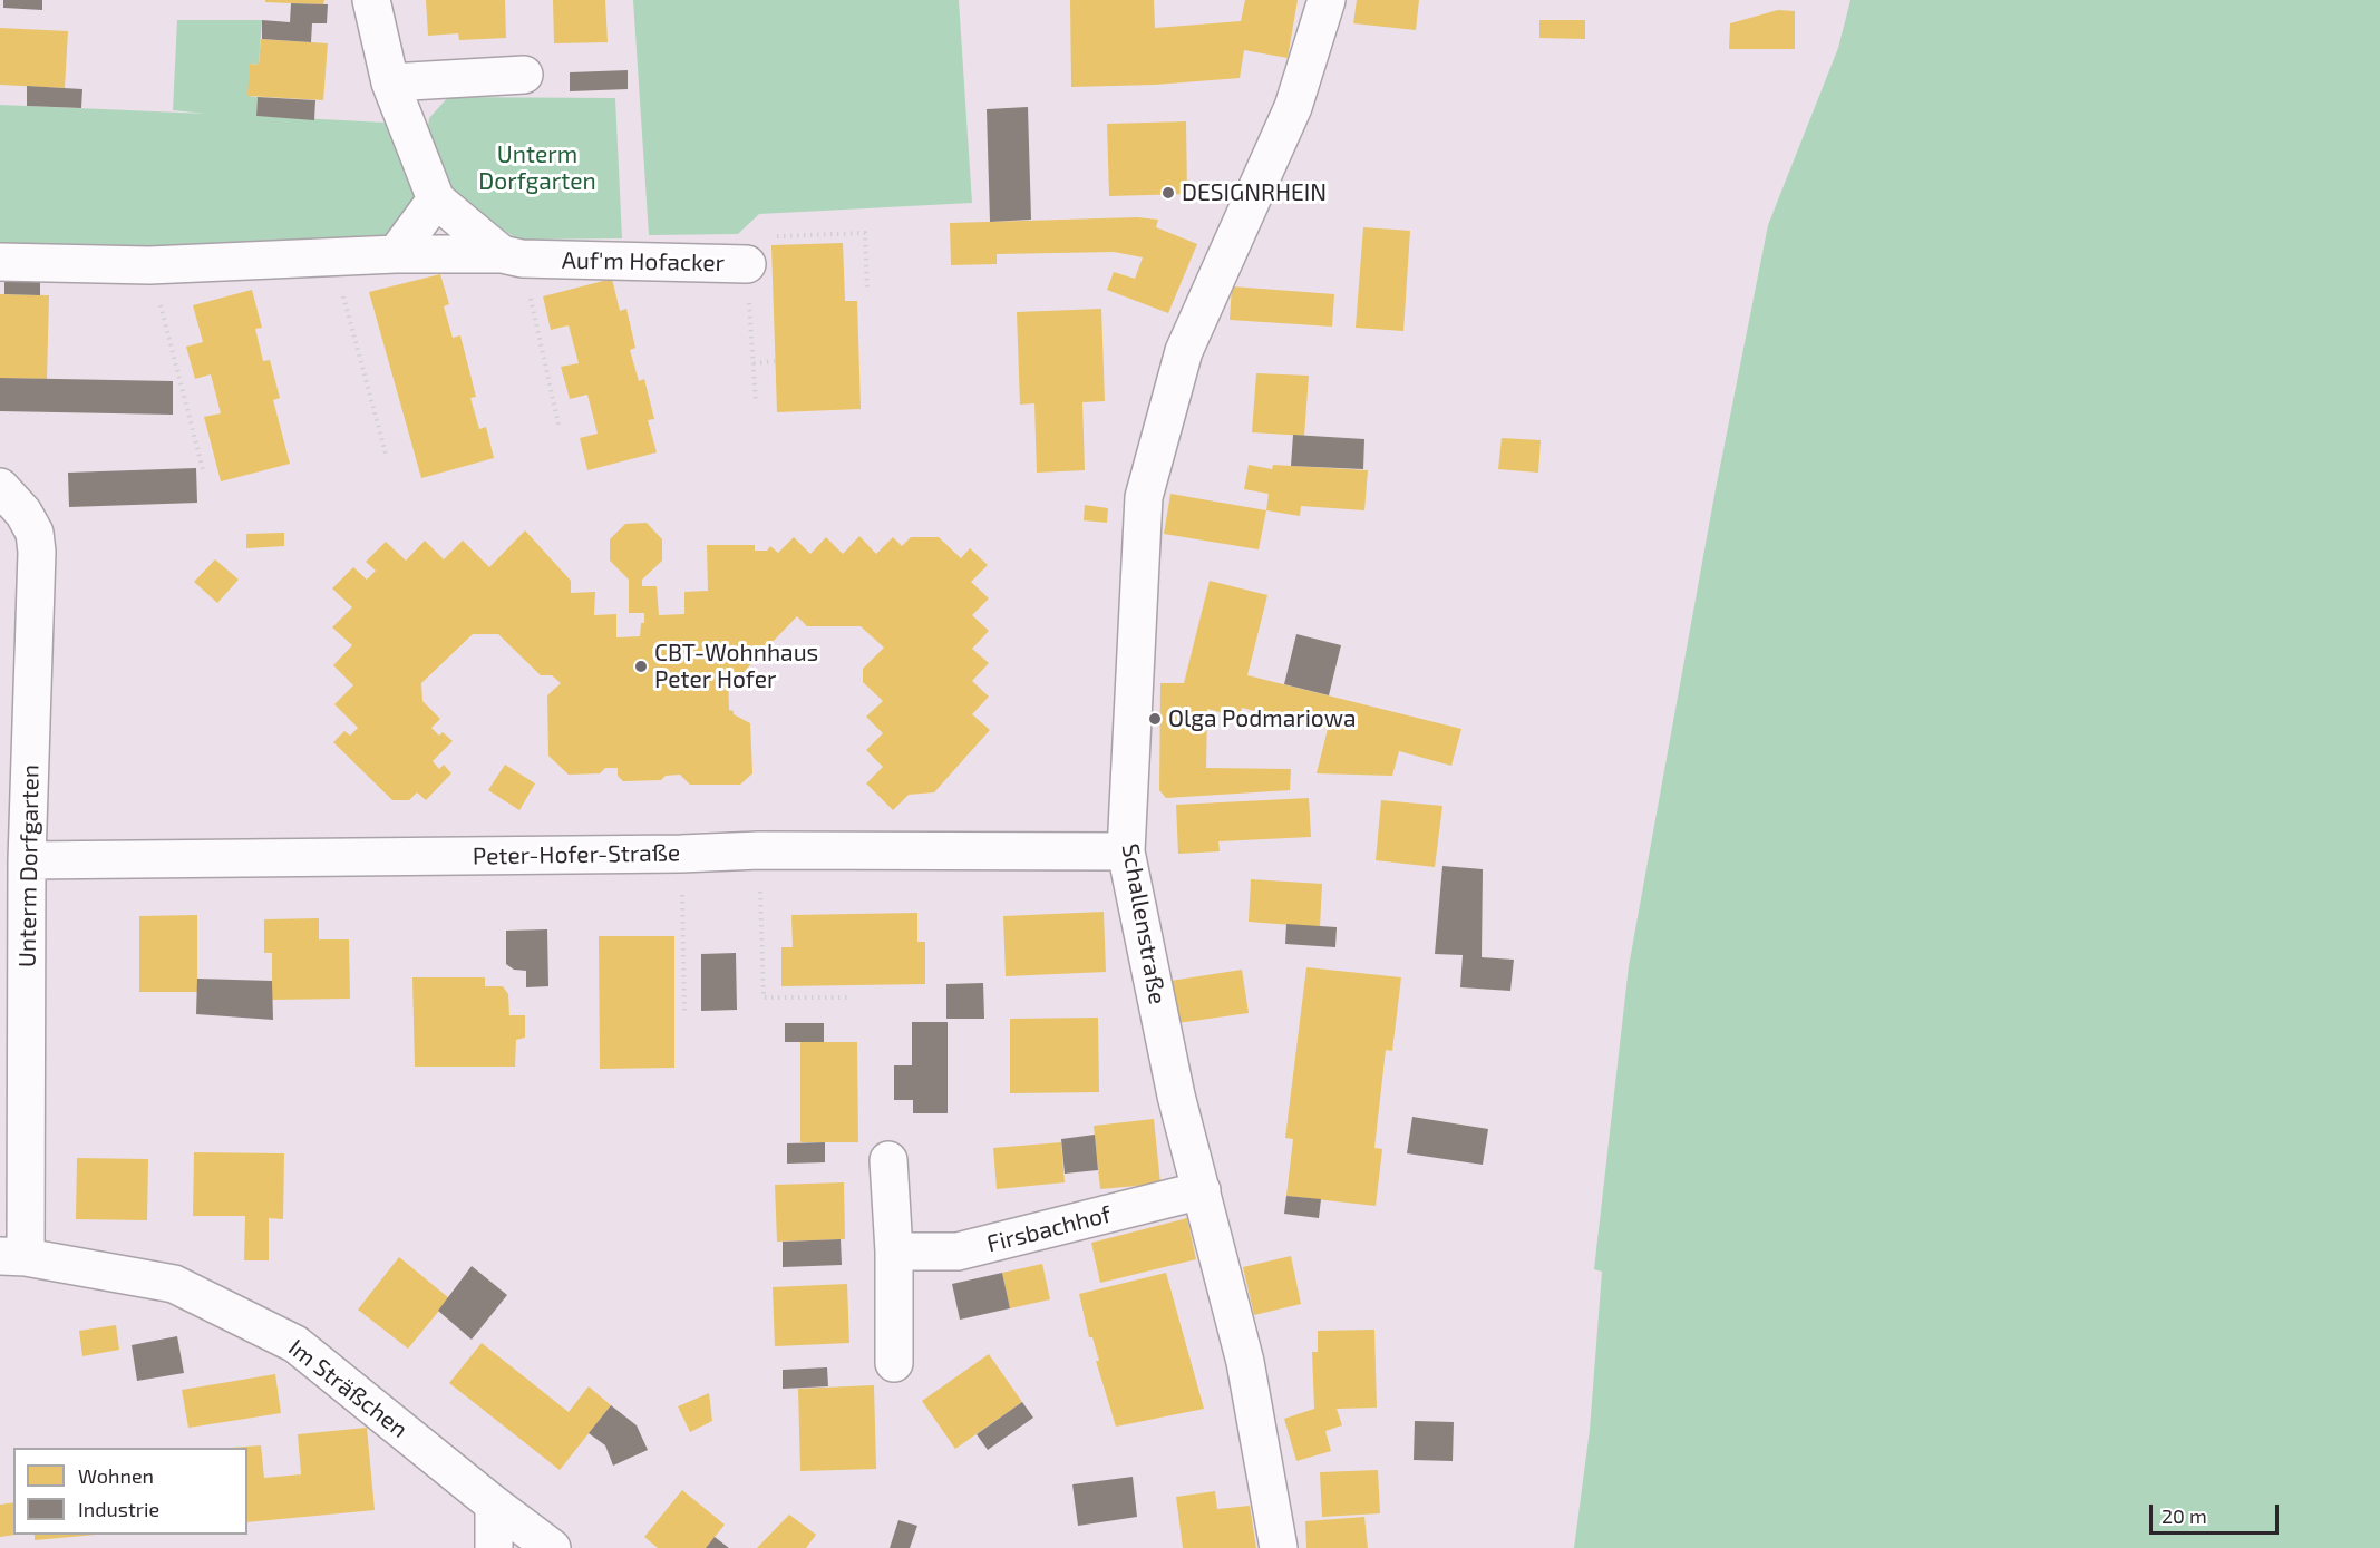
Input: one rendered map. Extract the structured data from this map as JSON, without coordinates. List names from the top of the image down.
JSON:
{
  "streets": {
    "street": [
      "Auf'm Hofacker",
      "Peter-Hofer-Straße",
      "Unterm Dorfgarten",
      "Schallenstraße",
      "Firsbachhof",
      "Im Sträßchen"
    ]
  },
  "crossings": [
    ["Peter-Hofer-Straße", "Unterm Dorfgarten"],
    ["Peter-Hofer-Straße", "Schallenstraße"],
    ["Unterm Dorfgarten", "Im Sträßchen"],
    ["Schallenstraße", "Firsbachhof"]
  ],
  "parks": ["Unterm Dorfgarten"],
  "places": ["DESIGNRHEIN", "CBT-Wohnhaus Peter Hofer", "Olga Podmariowa"],
  "legend": ["Wohnen", "Industrie"],
  "scale_bar": "20 m"
}
